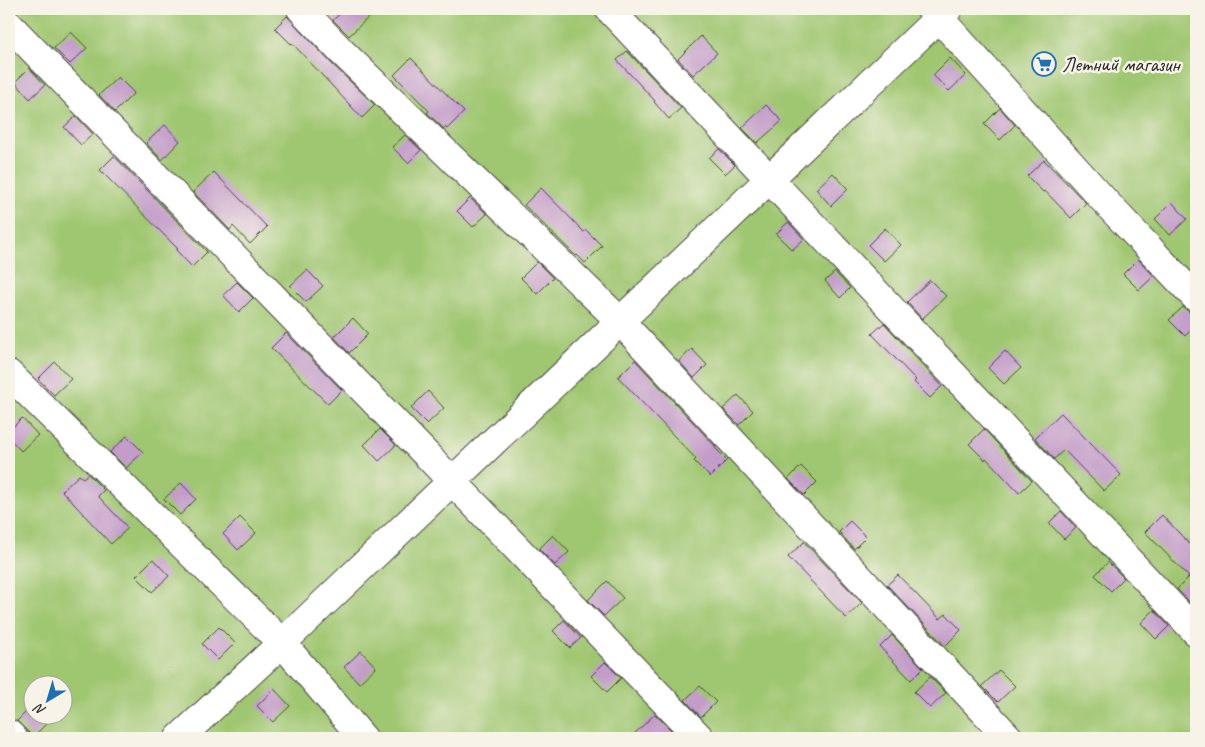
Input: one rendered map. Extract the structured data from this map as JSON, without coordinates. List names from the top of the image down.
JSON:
{
  "places": {
    "supermarket": ["Летний магазин"]
  },
  "north": "bottom left"
}
